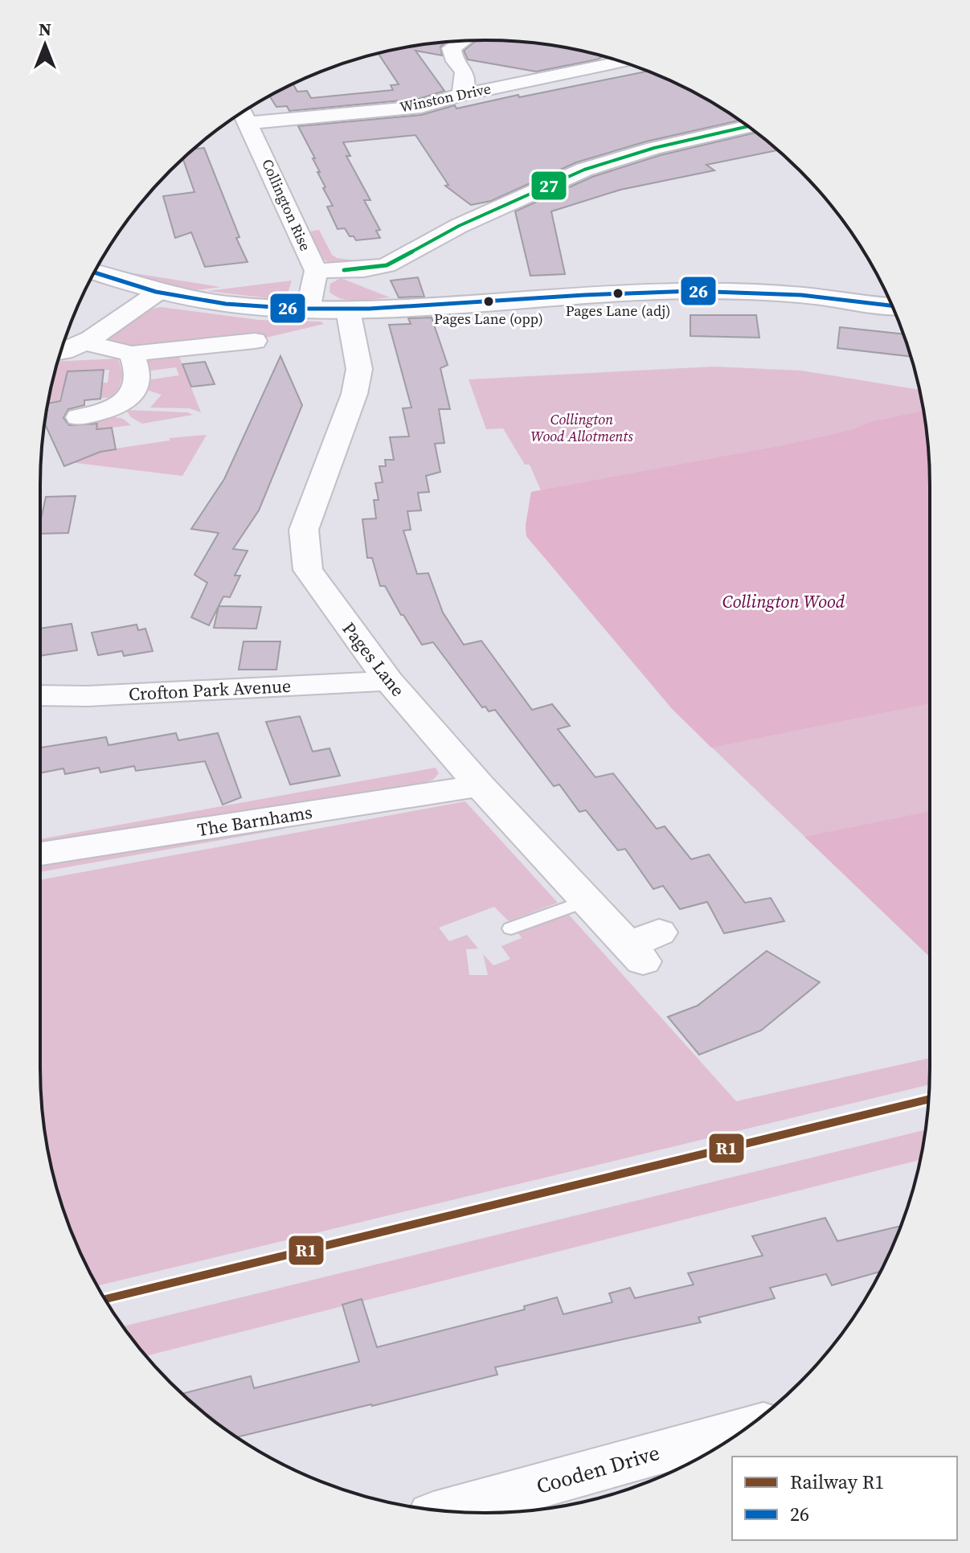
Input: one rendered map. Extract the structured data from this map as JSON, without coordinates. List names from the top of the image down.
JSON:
{
  "streets": {
    "street": [
      "Winston Drive",
      "Collington Rise",
      "Pages Lane",
      "Crofton Park Avenue",
      "The Barnhams",
      "Cooden Drive"
    ]
  },
  "crossings": [
    ["Winston Drive", "Collington Rise"],
    ["Pages Lane", "Crofton Park Avenue"],
    ["Pages Lane", "The Barnhams"]
  ],
  "parks": ["Collington Wood Allotments", "Collington Wood"],
  "places": ["Pages Lane (adj)", "Pages Lane (opp)"],
  "lines": ["transit line 27", "transit line 26", "rail line R1"],
  "legend": ["Railway R1", "26"],
  "north": "top"
}
